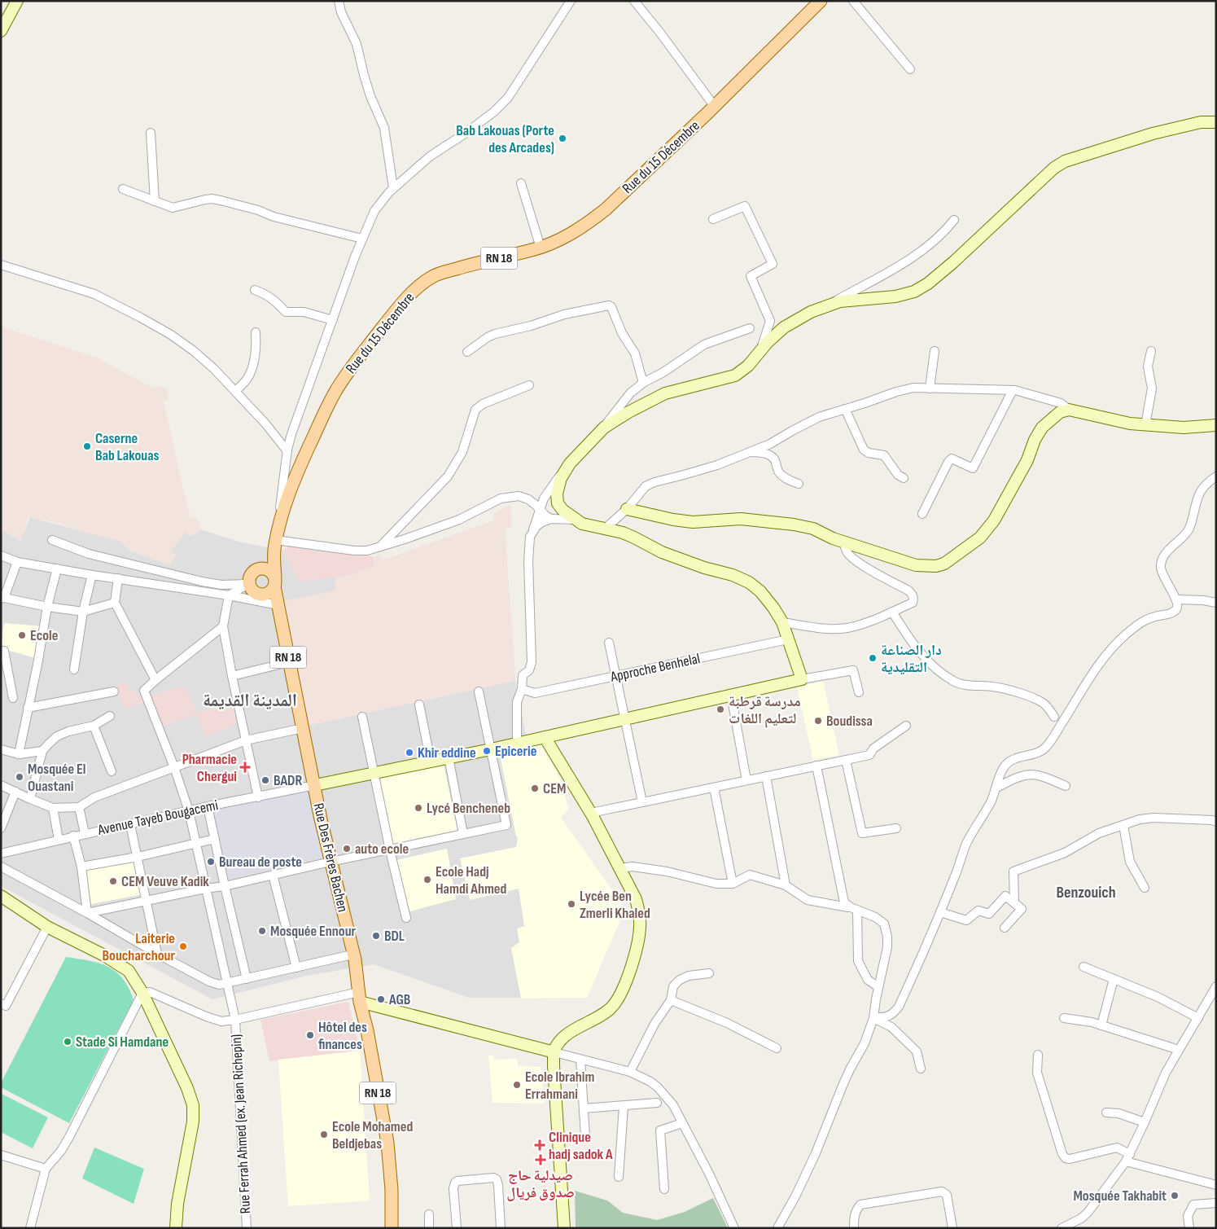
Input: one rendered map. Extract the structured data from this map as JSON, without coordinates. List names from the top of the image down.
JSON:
{
  "streets": {
    "main road": ["Rue du 15 Décembre", "RN 18", "Rue Des Frères Bachen"],
    "street": ["Approche Benhelal", "Avenue Tayeb Bougacemi", "Rue Ferrah Ahmed (ex. Jean Richepin)"]
  },
  "crossings": [
    ["Rue du 15 Décembre", "RN 18"],
    ["RN 18", "Rue Des Frères Bachen"],
    ["Avenue Tayeb Bougacemi", "Rue Des Frères Bachen"],
    ["Avenue Tayeb Bougacemi", "Rue Ferrah Ahmed (ex. Jean Richepin)"]
  ],
  "districts": ["المدينة القديمة", "Benzouich"],
  "places": {
    "other": [
      "Bab Lakouas (Porte des Arcades)",
      "Caserne Bab Lakouas",
      "Ecole",
      "دار الصناعة التقليدية",
      "مدرسة قرطبة لتعليم اللغات",
      "Boudissa",
      "Epicerie",
      "Khir eddine",
      "Mosquée El Ouastani",
      "BADR",
      "CEM",
      "Lycé Bencheneb",
      "auto ecole",
      "Bureau de poste",
      "Ecole Hadj Hamdi Ahmed",
      "CEM Veuve Kadik",
      "Lycée Ben Zmerli Khaled",
      "Mosquée Ennour",
      "BDL",
      "Laiterie Boucharchour",
      "AGB",
      "Hôtel des finances",
      "Stade Si Hamdane",
      "Ecole Ibrahim Errahmani",
      "Ecole Mohamed Beldjebas",
      "Mosquée Takhabit"
    ],
    "health": ["Pharmacie Chergui", "Clinique hadj sadok A", "صيدلية حاج صدوق فريال"]
  }
}
